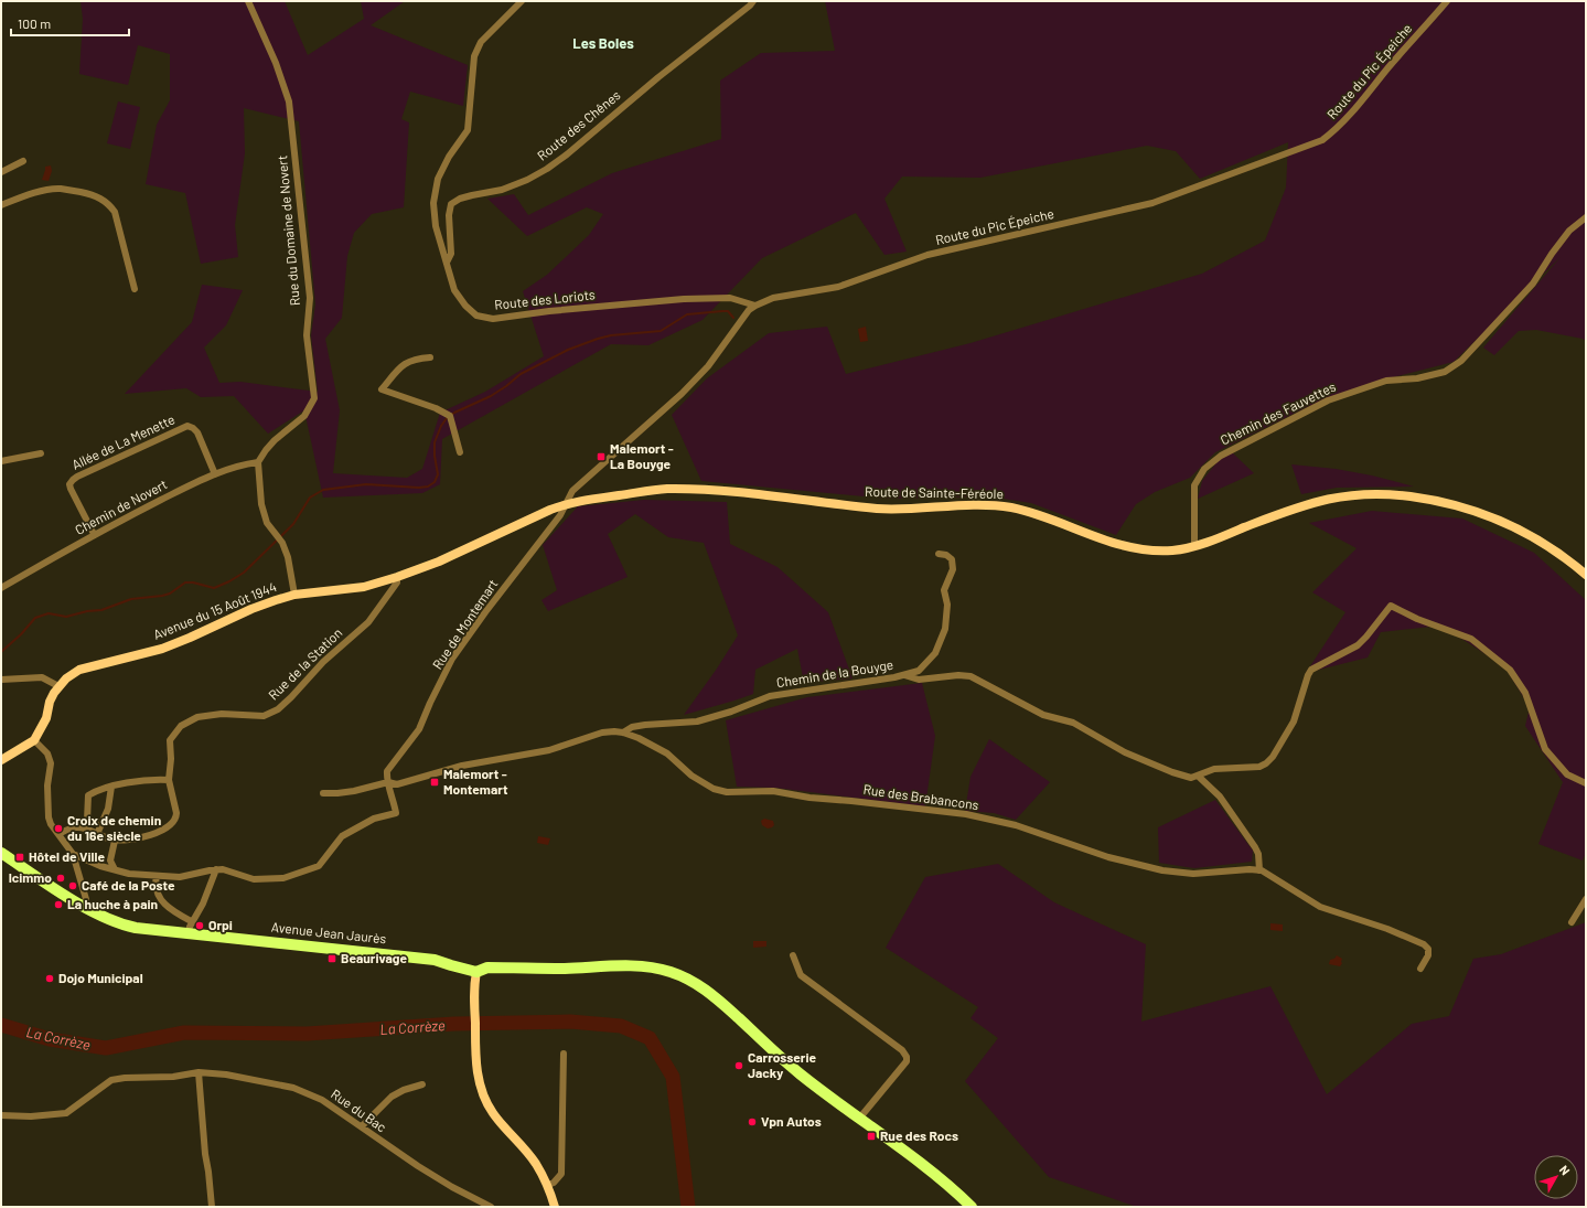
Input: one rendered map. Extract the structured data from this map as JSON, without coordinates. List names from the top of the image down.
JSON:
{
  "streets": {
    "main road": ["Route de Sainte-Féréole", "Avenue du 15 Août 1944", "Avenue Jean Jaurès"],
    "street": [
      "Route du Pic Épeiche",
      "Route des Chênes",
      "Rue du Domaine de Novert",
      "Route des Loriots",
      "Chemin des Fauvettes",
      "Allée de La Menette",
      "Chemin de Novert",
      "Rue de Montemart",
      "Rue de la Station",
      "Chemin de la Bouyge",
      "Rue des Brabancons",
      "Rue du Bac"
    ]
  },
  "crossings": [
    ["Route du Pic Épeiche", "Route des Loriots"],
    ["Route du Pic Épeiche", "Route de Sainte-Féréole"],
    ["Route du Pic Épeiche", "Avenue du 15 Août 1944"],
    ["Route du Pic Épeiche", "Rue de Montemart"],
    ["Route des Chênes", "Route des Loriots"],
    ["Rue du Domaine de Novert", "Chemin de Novert"],
    ["Chemin des Fauvettes", "Route de Sainte-Féréole"],
    ["Allée de La Menette", "Chemin de Novert"],
    ["Route de Sainte-Féréole", "Avenue du 15 Août 1944"],
    ["Route de Sainte-Féréole", "Rue de Montemart"],
    ["Avenue du 15 Août 1944", "Rue de Montemart"],
    ["Avenue du 15 Août 1944", "Rue de la Station"],
    ["Rue de Montemart", "Rue des Brabancons"],
    ["Chemin de la Bouyge", "Rue des Brabancons"]
  ],
  "districts": ["Les Boles"],
  "water": ["La Corrèze"],
  "places": {
    "transit": [
      "Malemort - La Bouyge",
      "Malemort - Montemart",
      "Hôtel de Ville",
      "Beaurivage",
      "Rue des Rocs"
    ],
    "other": [
      "Croix de chemin du 16e siècle",
      "Icimmo",
      "Café de la Poste",
      "La huche à pain",
      "Orpi",
      "Dojo Municipal",
      "Carrosserie Jacky",
      "Vpn Autos"
    ]
  },
  "scale_bar": "100 m",
  "north": "top right"
}
